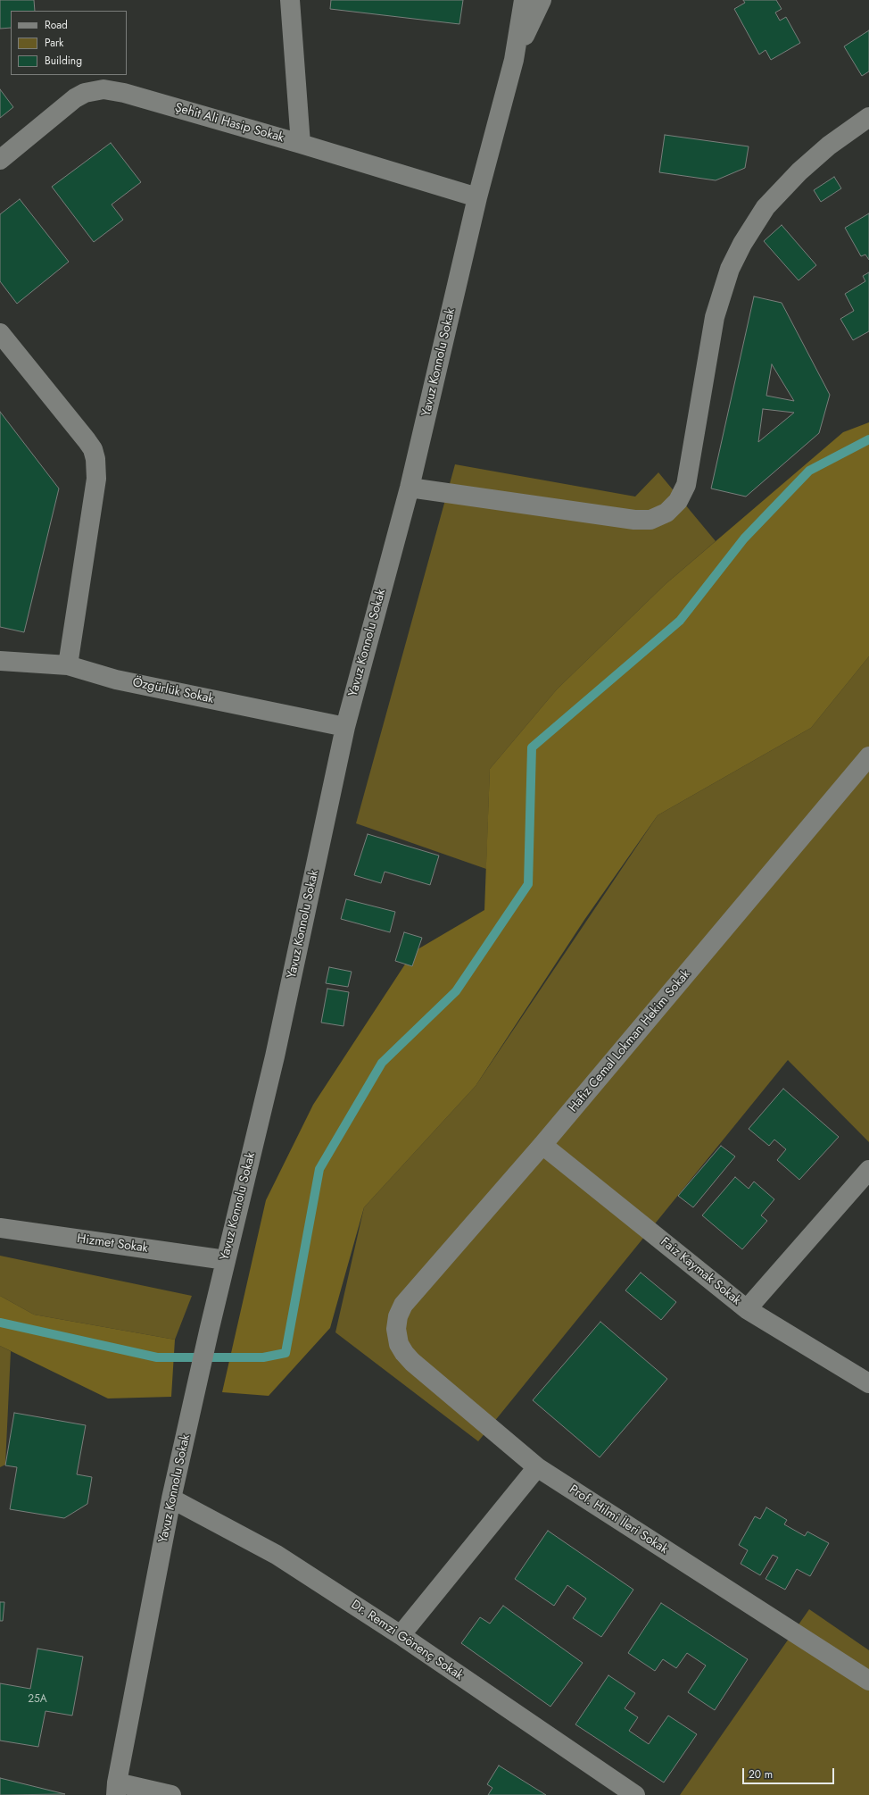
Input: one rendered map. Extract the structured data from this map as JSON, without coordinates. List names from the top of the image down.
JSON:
{
  "streets": {
    "street": [
      "Şehit Ali Hasip Sokak",
      "Yavuz Konnolu Sokak",
      "Özgürlük Sokak",
      "Hafiz Cemal Lokman Hekim Sokak",
      "Hizmet Sokak",
      "Faiz Kaymak Sokak",
      "Prof. Hilmi İleri Sokak",
      "Dr. Remzi Gönenç Sokak"
    ]
  },
  "crossings": [
    ["Şehit Ali Hasip Sokak", "Yavuz Konnolu Sokak"],
    ["Yavuz Konnolu Sokak", "Özgürlük Sokak"],
    ["Yavuz Konnolu Sokak", "Hizmet Sokak"],
    ["Yavuz Konnolu Sokak", "Dr. Remzi Gönenç Sokak"],
    ["Hafiz Cemal Lokman Hekim Sokak", "Faiz Kaymak Sokak"],
    ["Hafiz Cemal Lokman Hekim Sokak", "Prof. Hilmi İleri Sokak"]
  ],
  "house_numbers": ["25A"],
  "legend": ["Road", "Park", "Building"],
  "scale_bar": "20 m"
}
